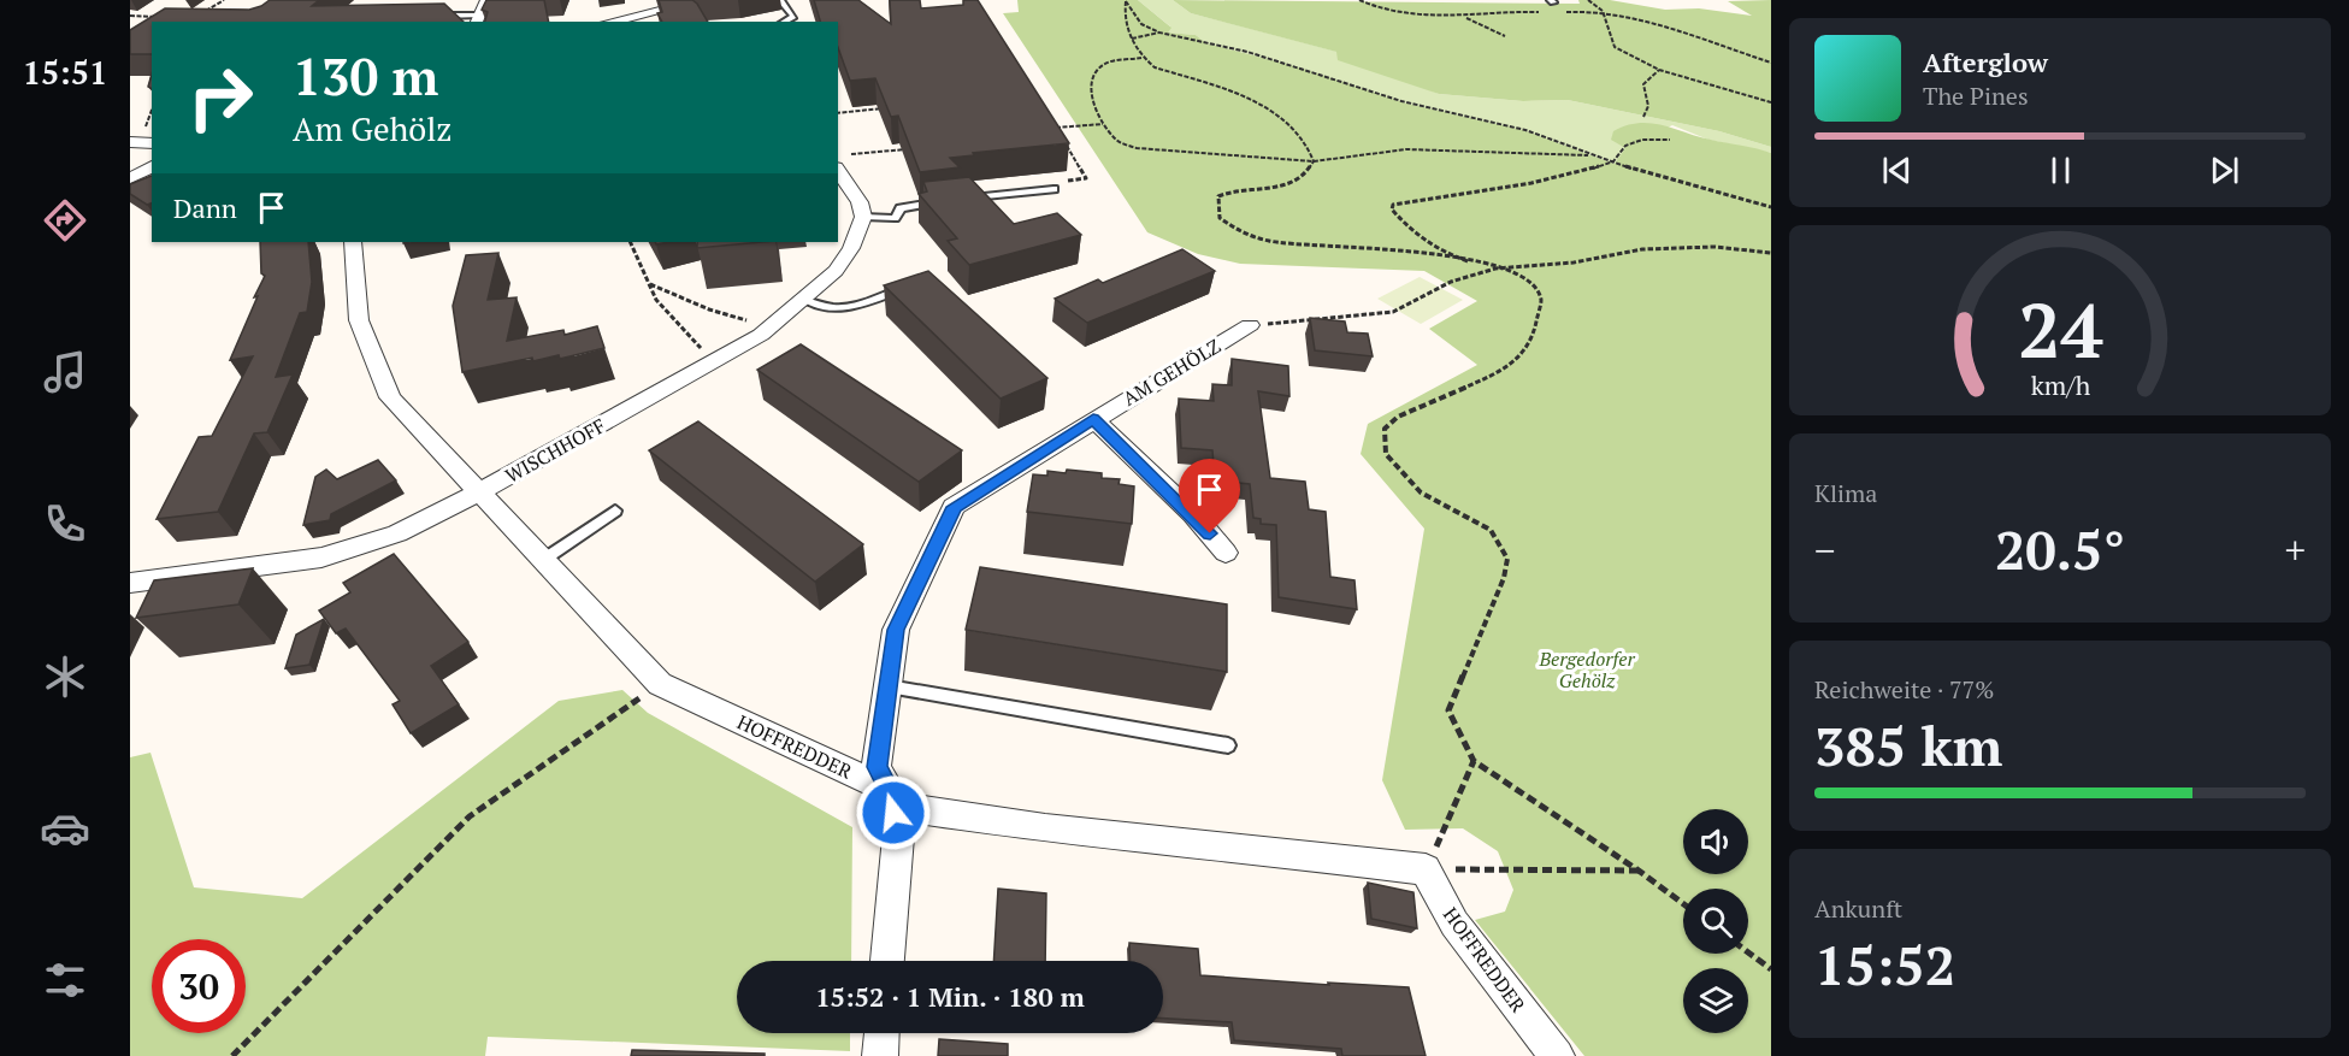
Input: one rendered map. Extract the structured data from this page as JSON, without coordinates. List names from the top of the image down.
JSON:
{
  "streets": {
    "street": ["AM GEHÖLZ", "WISCHHOFF", "HOFFREDDER"]
  },
  "crossings": [
    ["AM GEHÖLZ", "HOFFREDDER"],
    ["WISCHHOFF", "HOFFREDDER"]
  ],
  "parks": ["Bergedorfer Gehölz"],
  "page": {
    "tabs": "15:51",
    "turn": ["130 m", "Am Gehölz"],
    "song": ["Afterglow", "The Pines"],
    "then": "Dann",
    "tile": [
      "Klima",
      ["Reichweite · 77%", "385 km"],
      ["Ankunft", "15:52"]
    ],
    "heat": ["−", "20.5°", "+"],
    "limit": "30",
    "trip": "15:52 · 1 Min. · 180 m",
    "gauge": ["24", "km/h"]
  }
}
